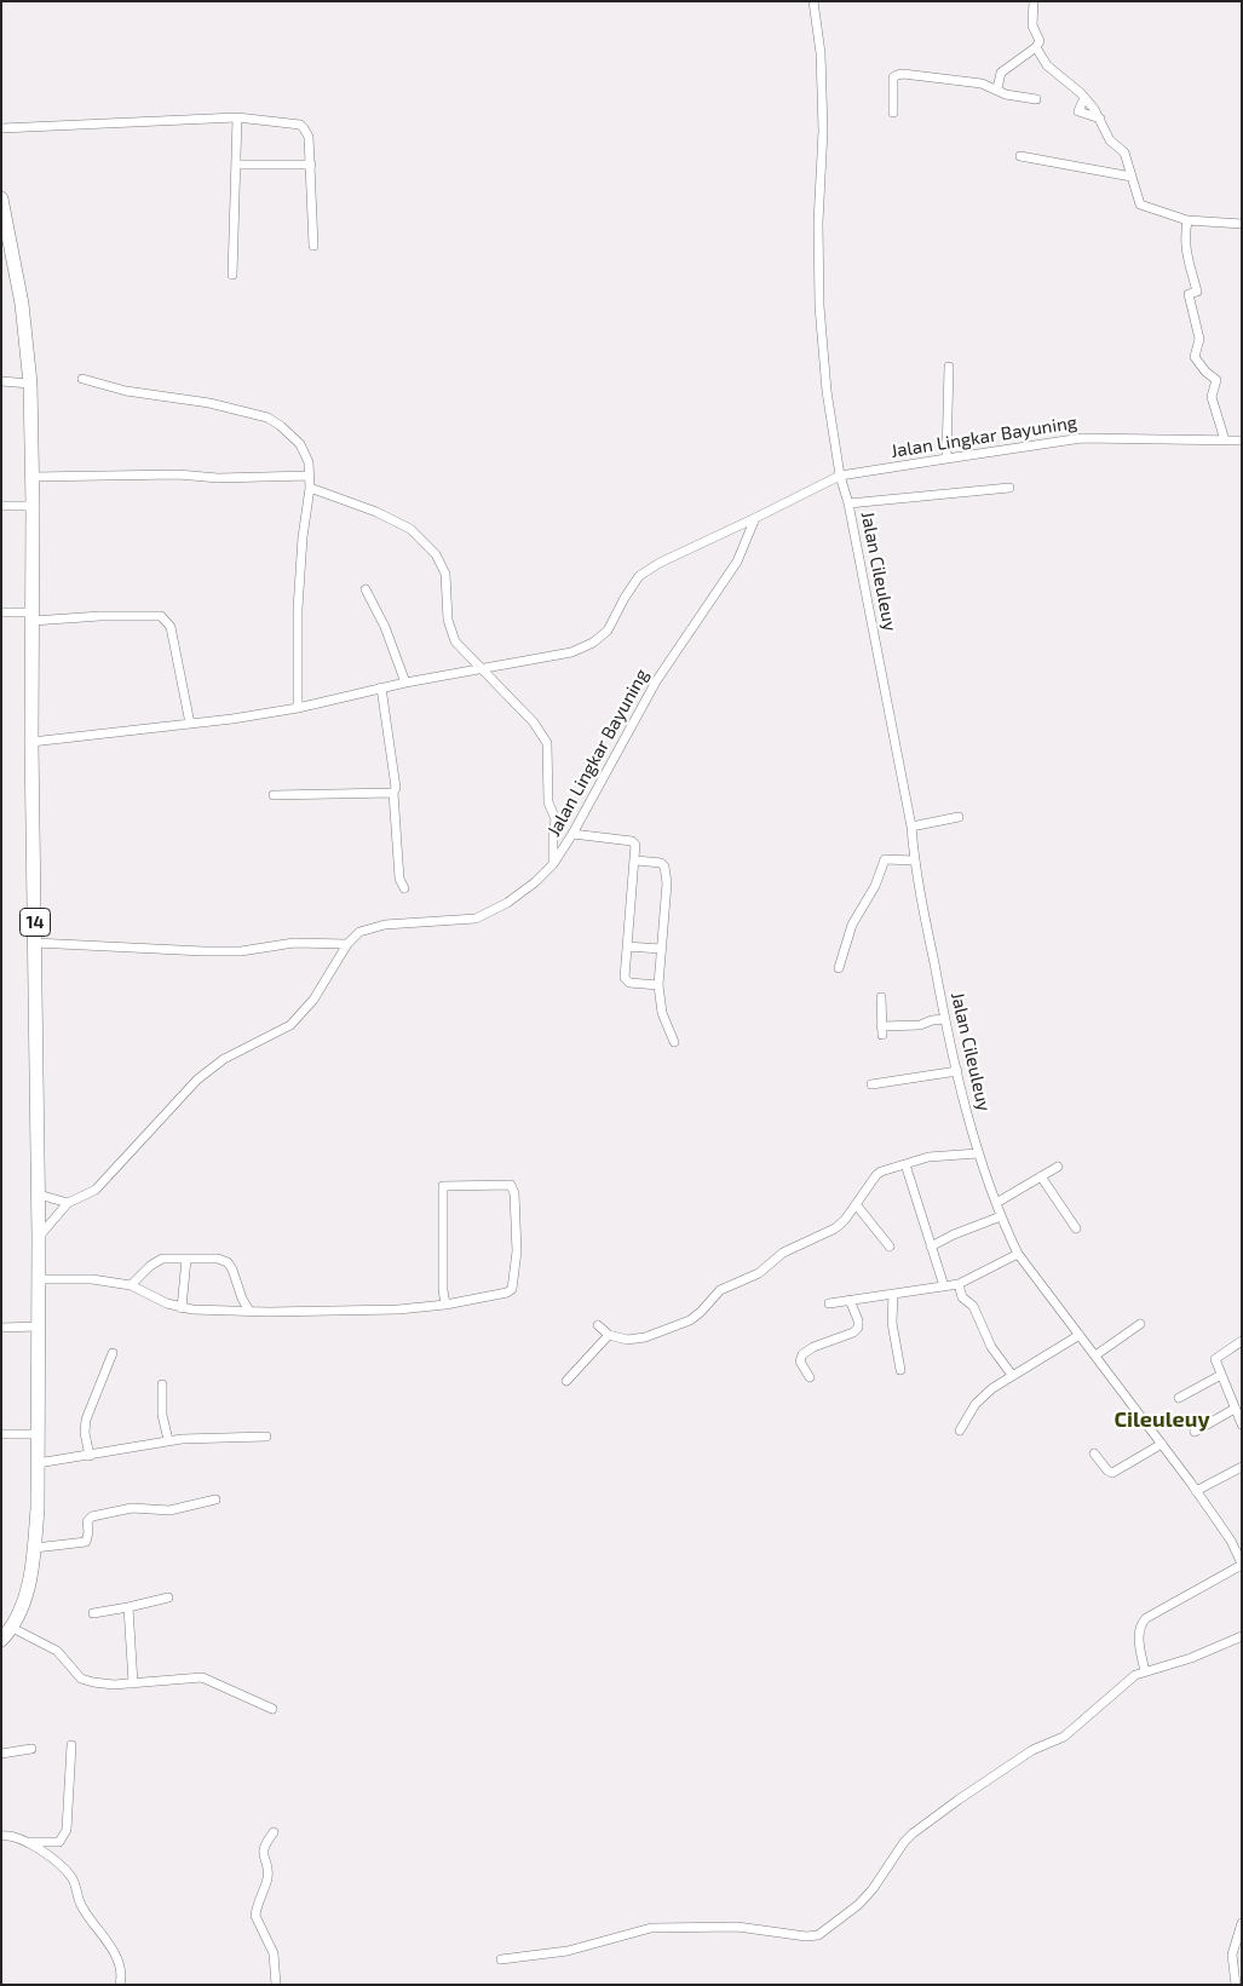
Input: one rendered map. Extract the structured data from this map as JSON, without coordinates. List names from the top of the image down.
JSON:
{
  "streets": {
    "highway": ["14"],
    "street": ["Jalan Lingkar Bayuning", "Jalan Cileuleuy"]
  },
  "crossings": [
    ["Jalan Lingkar Bayuning", "Jalan Cileuleuy"],
    ["Jalan Lingkar Bayuning", "14"]
  ],
  "districts": ["Cileuleuy"]
}
